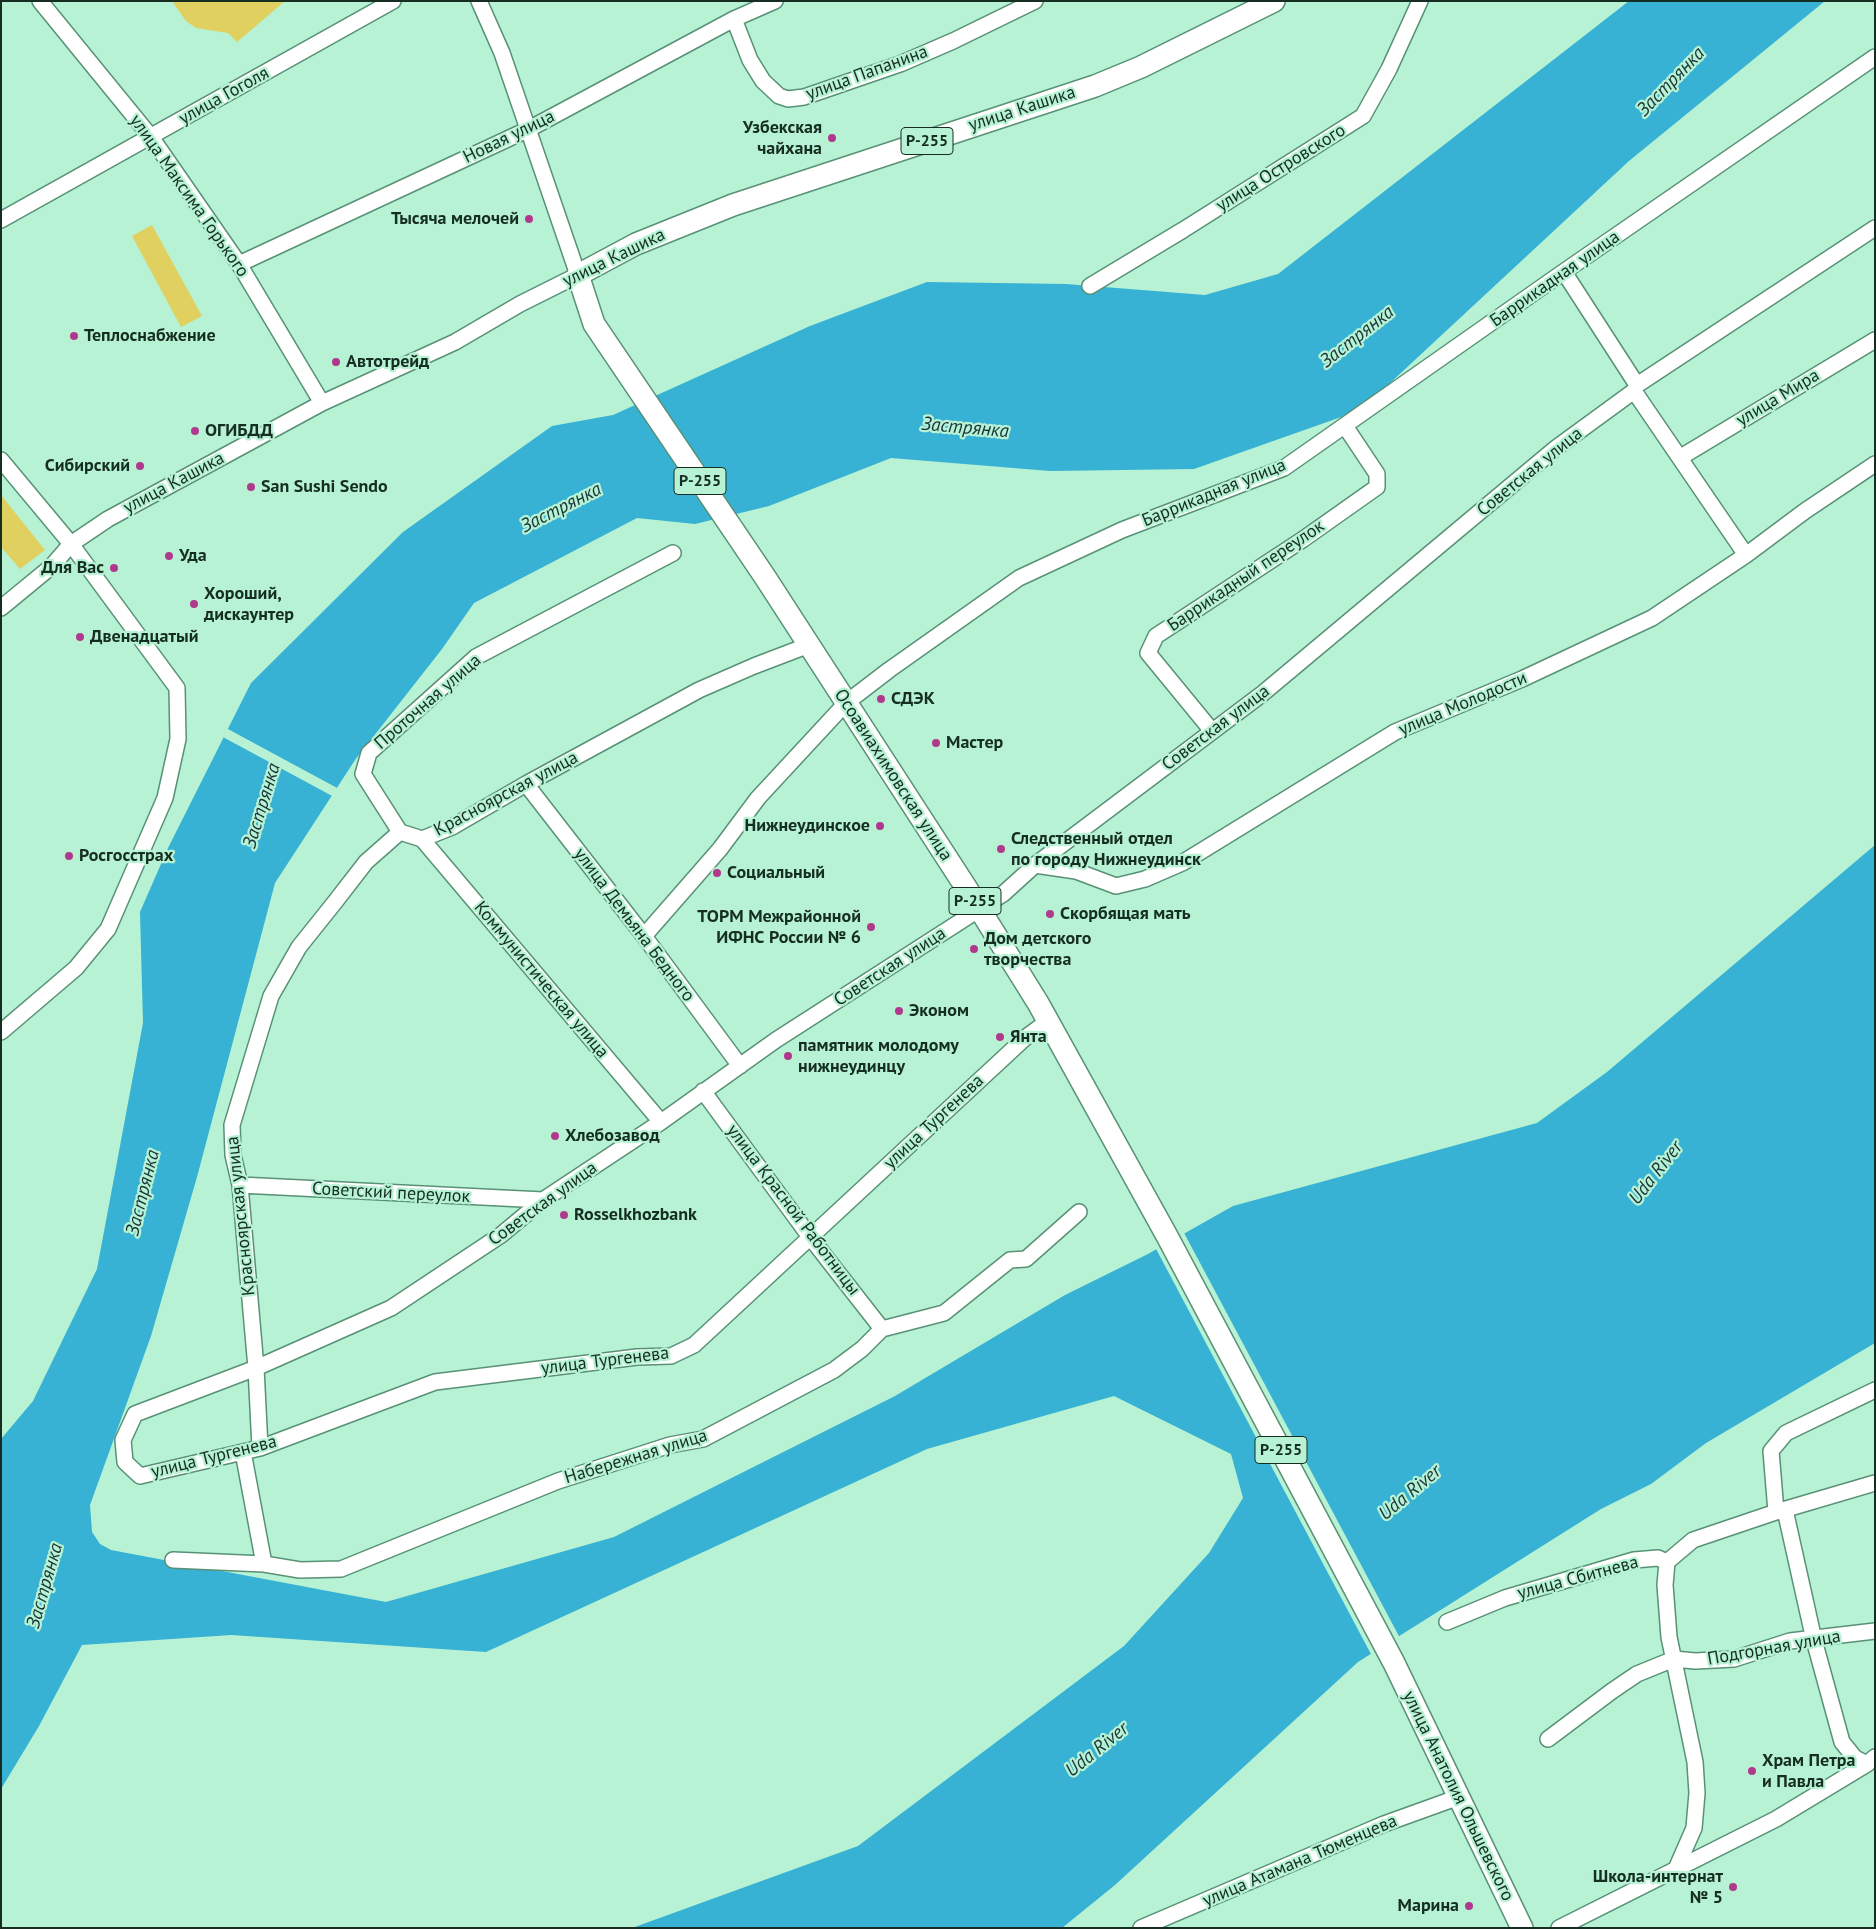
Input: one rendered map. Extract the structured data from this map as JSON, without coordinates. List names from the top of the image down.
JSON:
{
  "streets": {
    "highway": [
      "улица Кашика",
      "Р-255",
      "Осоавиахимовская улица",
      "улица Анатолия Ольшевского"
    ],
    "street": [
      "улица Папанина",
      "улица Гоголя",
      "Новая улица",
      "улица Островского",
      "улица Максима Горького",
      "Баррикадная улица",
      "улица Мира",
      "Советская улица",
      "Баррикадный переулок",
      "Проточная улица",
      "улица Молодости",
      "Красноярская улица",
      "улица Демьяна Бедного",
      "Коммунистическая улица",
      "улица Тургенева",
      "Советский переулок",
      "улица Красной Работницы",
      "Набережная улица",
      "улица Сбитнева",
      "Подгорная улица",
      "улица Атамана Тюменцева"
    ]
  },
  "crossings": [
    ["улица Папанина", "Новая улица"],
    ["улица Гоголя", "улица Максима Горького"],
    ["улица Кашика", "улица Максима Горького"],
    ["улица Кашика", "Осоавиахимовская улица"],
    ["Новая улица", "улица Максима Горького"],
    ["Баррикадная улица", "Баррикадный переулок"],
    ["Баррикадная улица", "Осоавиахимовская улица"],
    ["Баррикадная улица", "улица Демьяна Бедного"],
    ["Советская улица", "Баррикадный переулок"],
    ["Советская улица", "улица Молодости"],
    ["Советская улица", "Осоавиахимовская улица"],
    ["Советская улица", "Красноярская улица"],
    ["Советская улица", "улица Демьяна Бедного"],
    ["Советская улица", "Коммунистическая улица"],
    ["Советская улица", "улица Тургенева"],
    ["Советская улица", "Советский переулок"],
    ["Советская улица", "улица Красной Работницы"],
    ["Проточная улица", "Красноярская улица"],
    ["Осоавиахимовская улица", "Красноярская улица"],
    ["Осоавиахимовская улица", "улица Тургенева"],
    ["Осоавиахимовская улица", "улица Анатолия Ольшевского"],
    ["Красноярская улица", "улица Демьяна Бедного"],
    ["Красноярская улица", "Коммунистическая улица"],
    ["Красноярская улица", "улица Тургенева"],
    ["Красноярская улица", "Советский переулок"],
    ["улица Тургенева", "улица Красной Работницы"],
    ["улица Красной Работницы", "Набережная улица"],
    ["улица Анатолия Ольшевского", "улица Атамана Тюменцева"]
  ],
  "water": ["Застрянка", "Uda River"],
  "places": [
    "Узбекская чайхана",
    "Тысяча мелочей",
    "Теплоснабжение",
    "Автотрейд",
    "ОГИБДД",
    "Сибирский",
    "San Sushi Sendo",
    "Уда",
    "Для Вас",
    "Хороший, дискаунтер",
    "Двенадцатый",
    "СДЭК",
    "Мастер",
    "Нижнеудинское",
    "Следственный отдел по городу Нижнеудинск",
    "Росгосстрах",
    "Социальный",
    "Скорбящая мать",
    "ТОРМ Межрайонной ИФНС России № 6",
    "Дом детского творчества",
    "Эконом",
    "Янта",
    "памятник молодому нижнеудинцу",
    "Хлебозавод",
    "Rosselkhozbank",
    "Храм Петра и Павла",
    "Школа-интернат № 5",
    "Марина"
  ]
}
